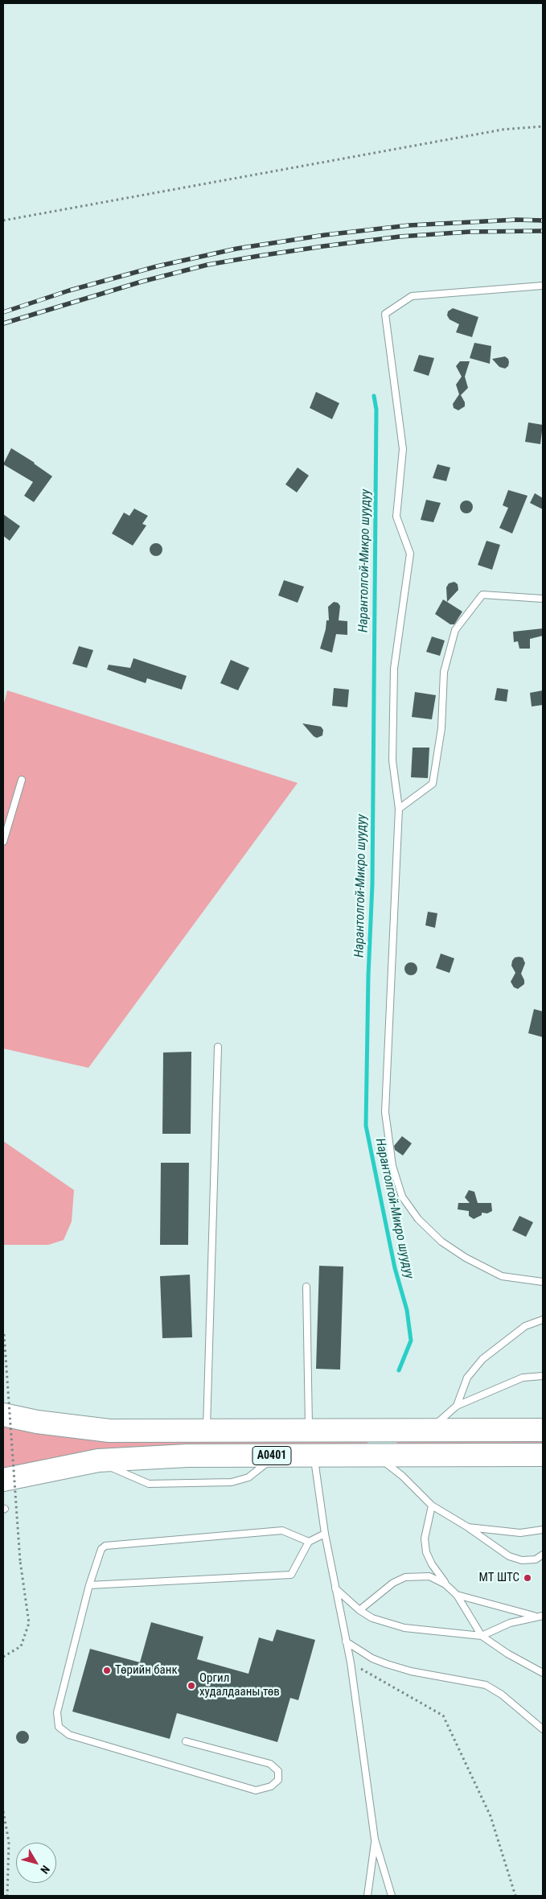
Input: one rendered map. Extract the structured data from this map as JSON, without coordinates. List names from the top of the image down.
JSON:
{
  "streets": {
    "highway": ["A0401"]
  },
  "water": ["Нарантолгой-Микро шуудуу"],
  "places": ["МТ ШТС", "Төрийн банк", "Оргил худалдааны төв"],
  "north": "bottom right"
}
